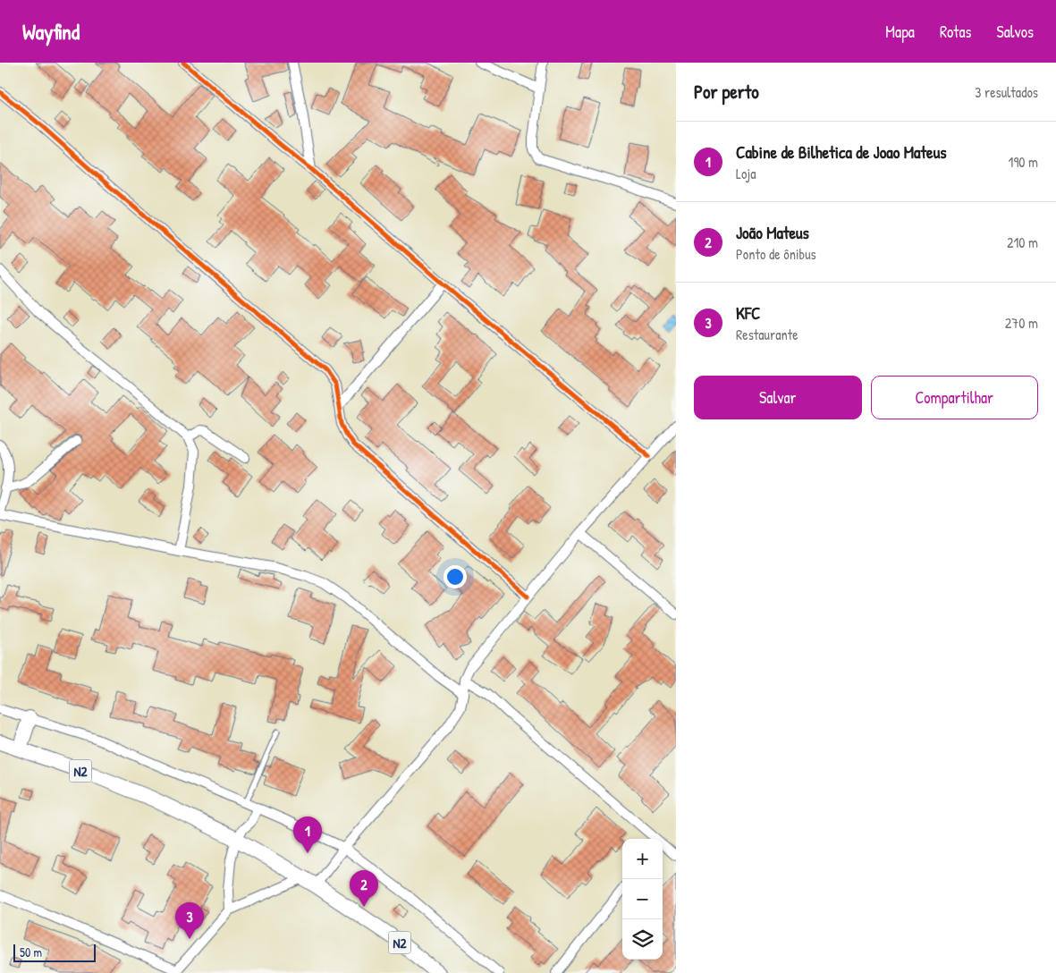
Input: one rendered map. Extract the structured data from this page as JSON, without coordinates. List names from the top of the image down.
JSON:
{
  "streets": {
    "main road": ["N2"]
  },
  "scale_bar": "50 m",
  "page": {
    "header": "Wayfind",
    "nav": ["Mapa", "Rotas", "Salvos"],
    "heading": ["Por perto", "3 resultados"],
    "list": [
      {
        "mark": "1",
        "name": "Cabine de Bilhetica de Joao Mateus",
        "note": "Loja",
        "value": "190 m"
      },
      {
        "mark": "2",
        "name": "João Mateus",
        "note": "Ponto de ônibus",
        "value": "210 m"
      },
      {
        "mark": "3",
        "name": "KFC",
        "note": "Restaurante",
        "value": "270 m"
      }
    ],
    "buttons": ["Salvar", "Compartilhar"],
    "pins": ["1", "2", "3"],
    "map_buttons": ["+", "−"],
    "scale": "50 m"
  }
}
